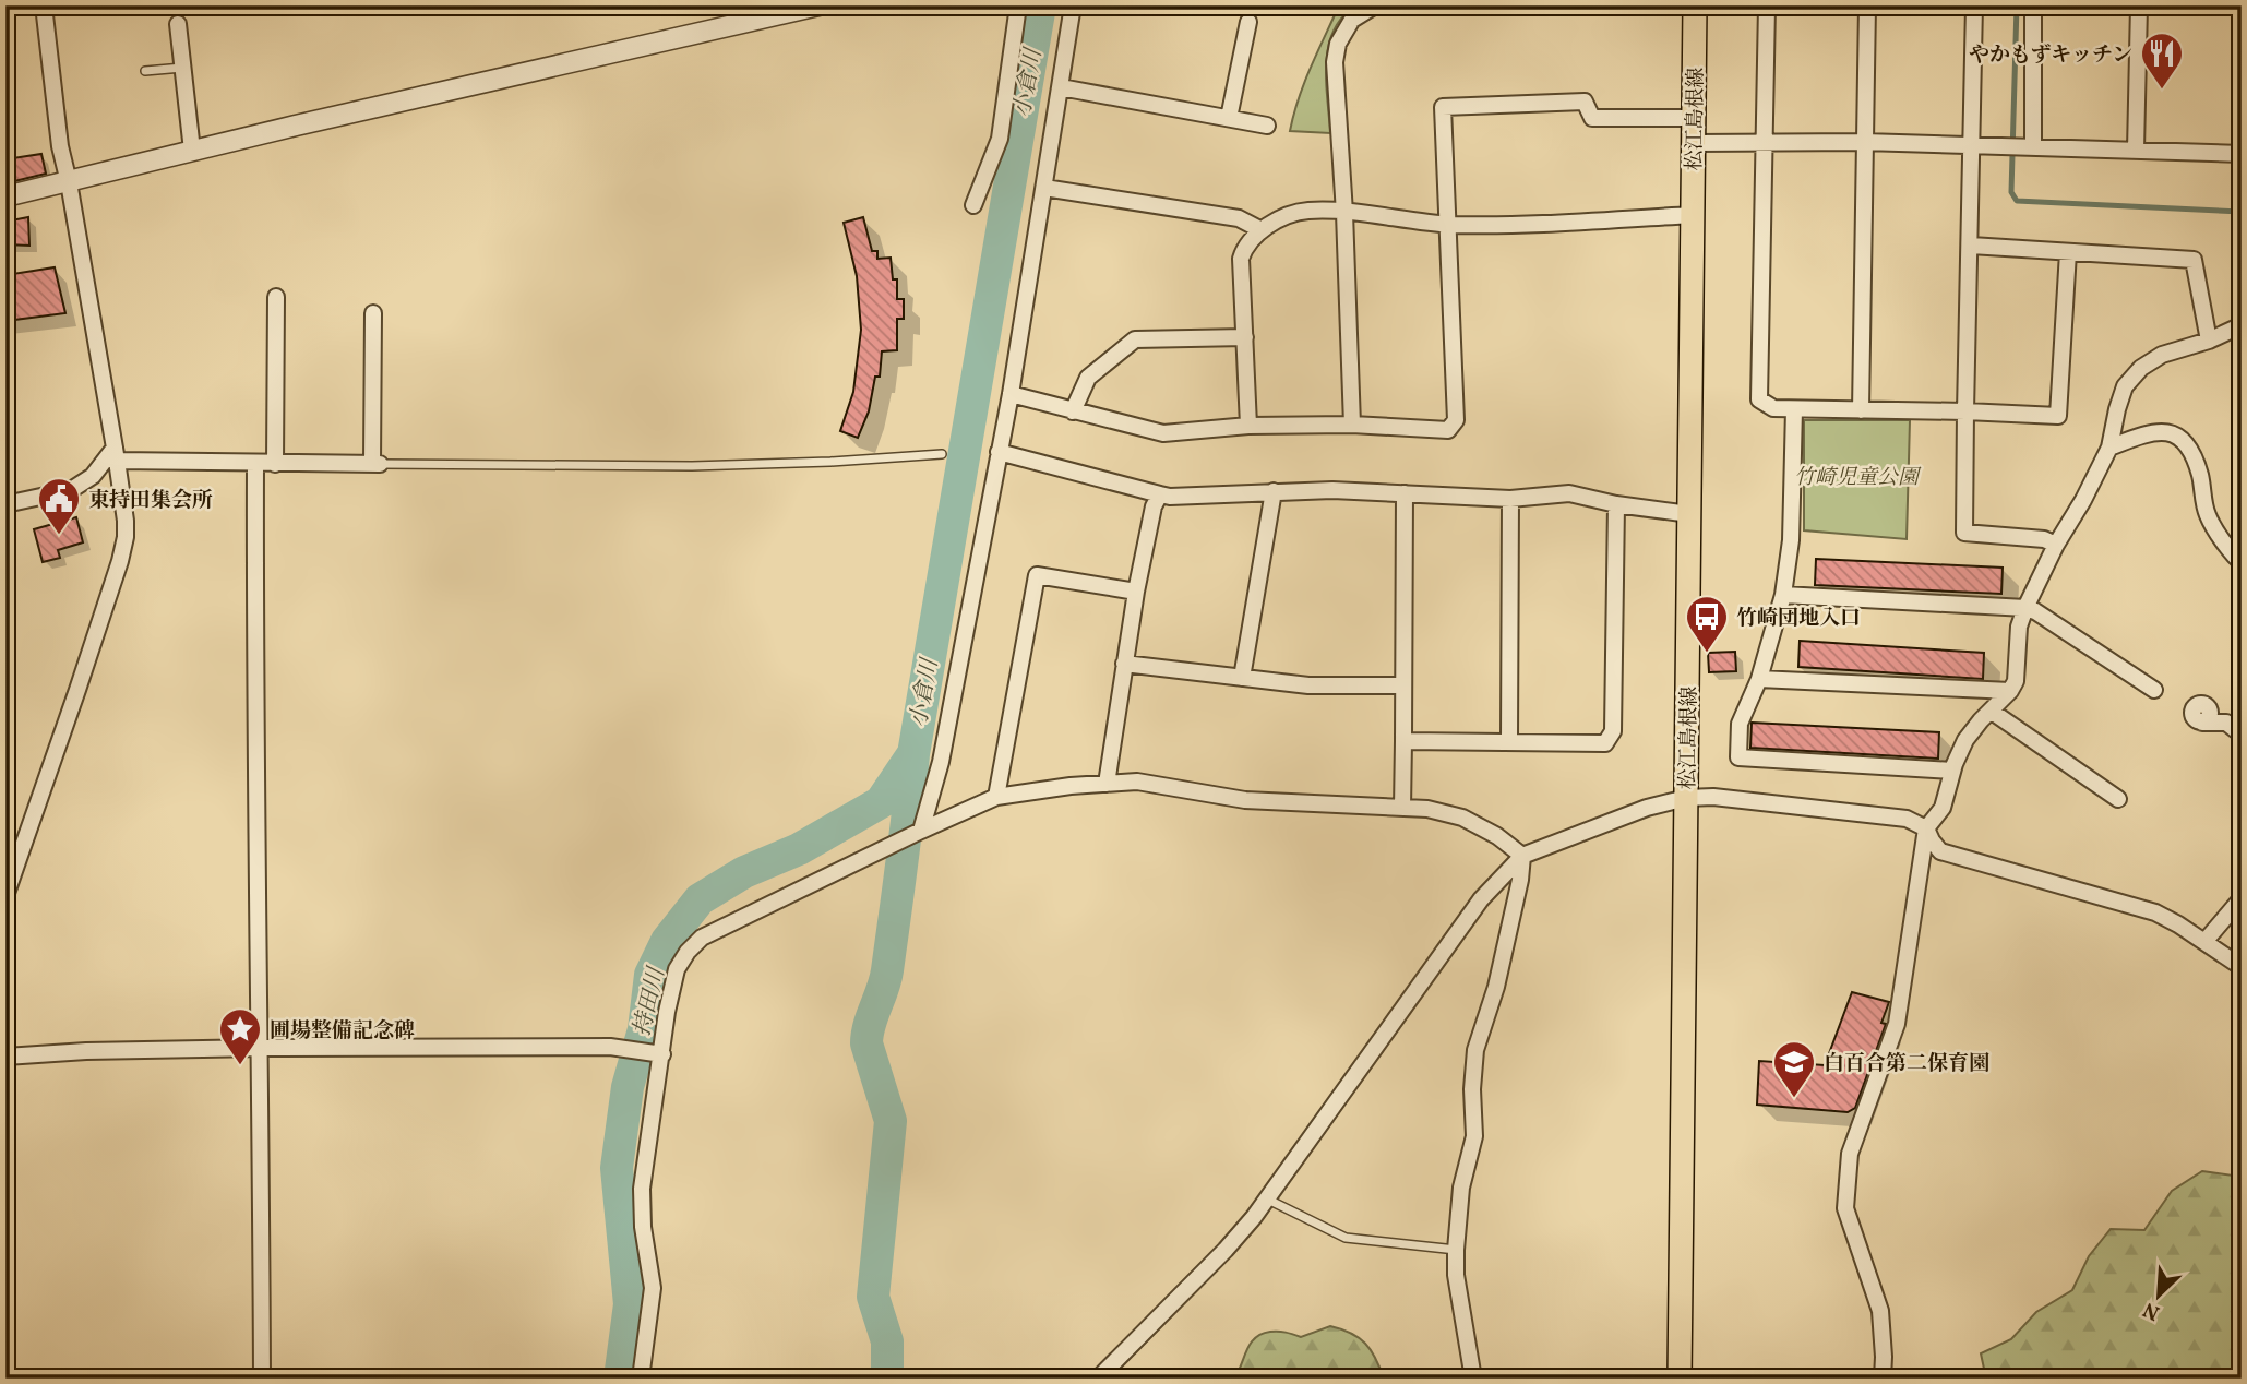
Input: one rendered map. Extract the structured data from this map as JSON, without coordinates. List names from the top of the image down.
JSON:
{
  "streets": {
    "main road": ["松江島根線"]
  },
  "water": ["小倉川", "持田川"],
  "parks": ["竹崎児童公園"],
  "places": {
    "restaurant": ["やかもずキッチン"],
    "public building": ["東持田集会所"],
    "bus stop": ["竹崎団地入口"],
    "place": ["圃場整備記念碑"],
    "school or university": ["白百合第二保育園"]
  },
  "north": "bottom left"
}
